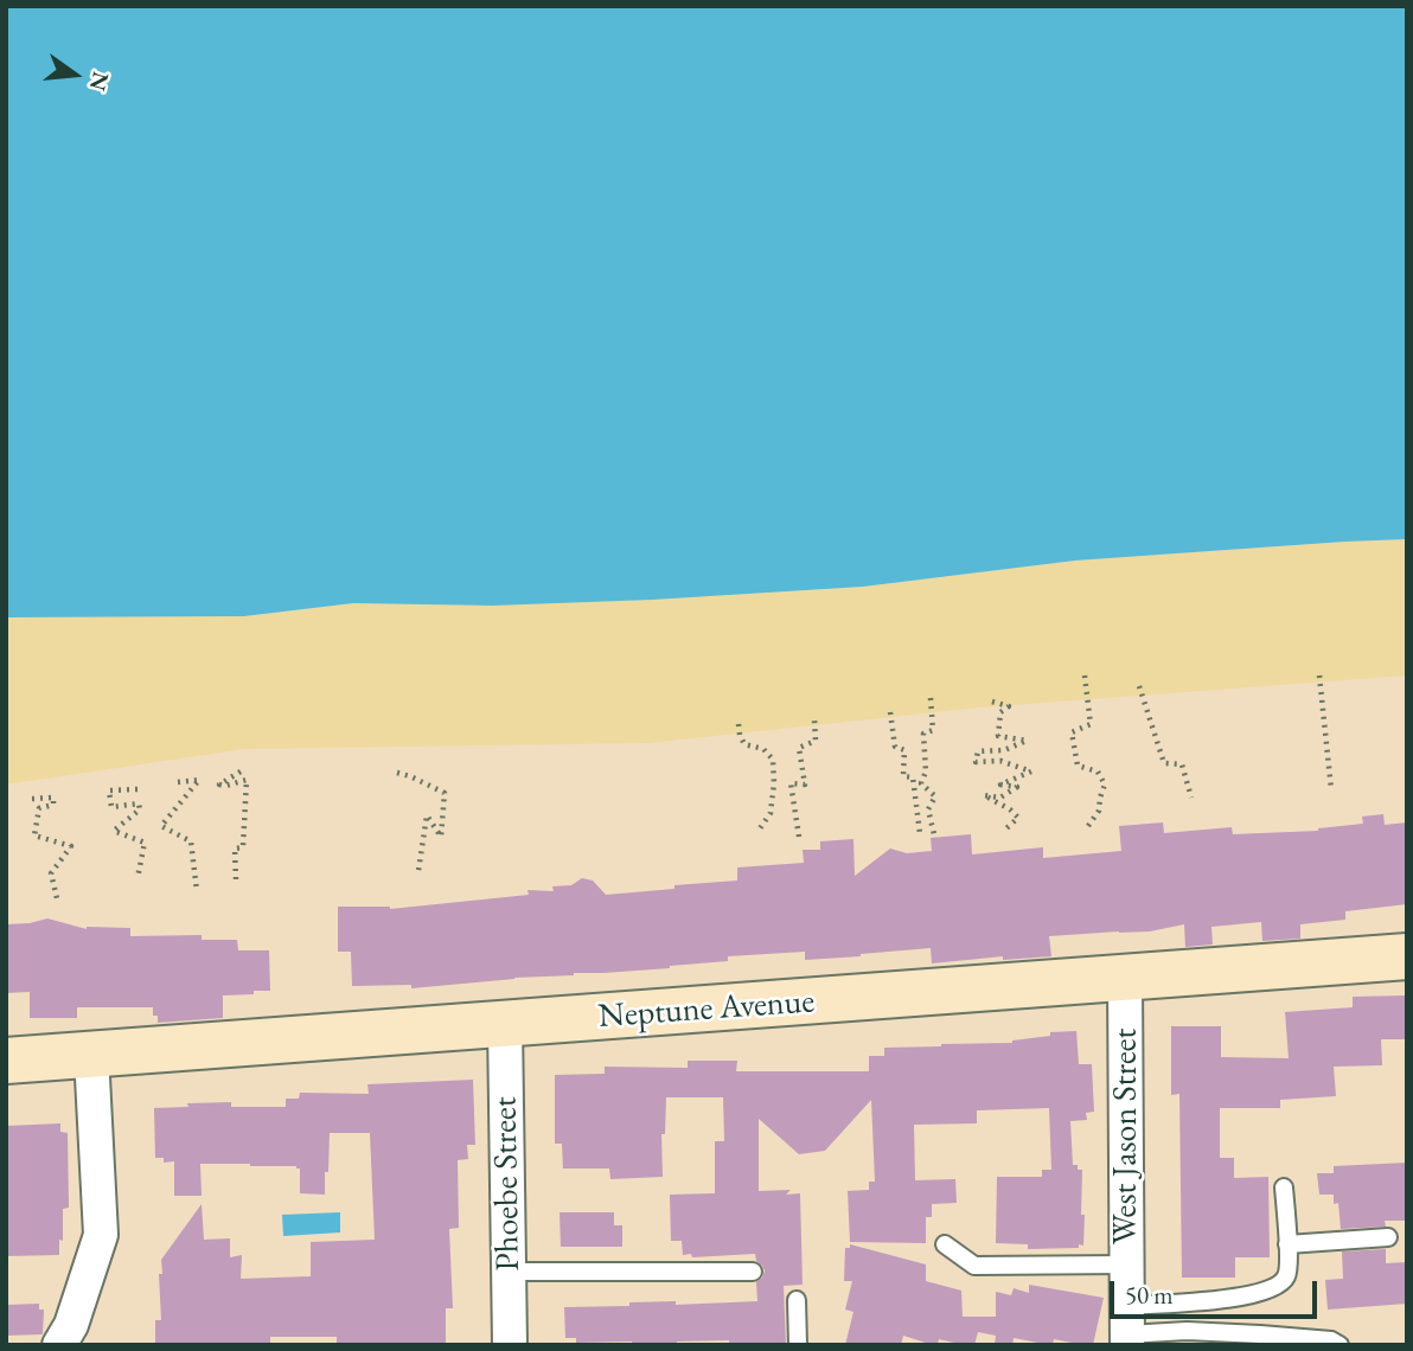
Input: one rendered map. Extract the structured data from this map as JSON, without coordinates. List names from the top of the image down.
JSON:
{
  "streets": {
    "street": ["Neptune Avenue", "West Jason Street", "Phoebe Street"]
  },
  "crossings": [
    ["Neptune Avenue", "West Jason Street"],
    ["Neptune Avenue", "Phoebe Street"]
  ],
  "scale_bar": "50 m",
  "north": "right"
}
